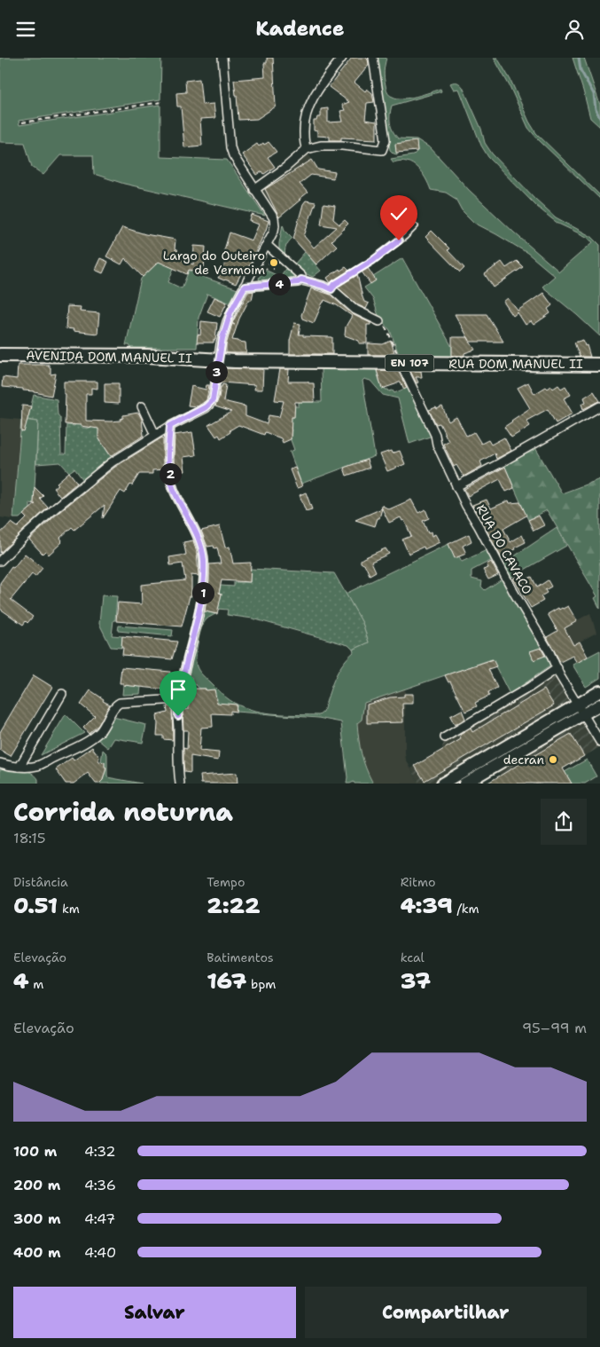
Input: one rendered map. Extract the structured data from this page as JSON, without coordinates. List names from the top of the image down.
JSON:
{
  "streets": {
    "main road": ["AVENIDA DOM MANUEL II", "EN 107", "RUA DOM MANUEL II"],
    "street": ["RUA DO CAVACO"]
  },
  "crossings": [
    ["AVENIDA DOM MANUEL II", "RUA DOM MANUEL II"],
    ["RUA DOM MANUEL II", "RUA DO CAVACO"]
  ],
  "places": ["Largo do Outeiro de Vermoim", "decran"],
  "page": {
    "header": "Kadence",
    "pins": [
      "4",
      "3",
      "2",
      "1"
    ],
    "heading": ["Corrida noturna", "18:15"],
    "stats": [
      ["Distância", "0.51 km"],
      ["Tempo", "2:22"],
      ["Ritmo", "4:39 /km"],
      ["Elevação", "4 m"],
      ["Batimentos", "167 bpm"],
      ["kcal", "37"]
    ],
    "chart": ["Elevação", "95–99 m"],
    "list": [
      {
        "name": "100 m",
        "note": "4:32"
      },
      {
        "name": "200 m",
        "note": "4:36"
      },
      {
        "name": "300 m",
        "note": "4:47"
      },
      {
        "name": "400 m",
        "note": "4:40"
      }
    ],
    "buttons": ["Salvar", "Compartilhar"]
  }
}
